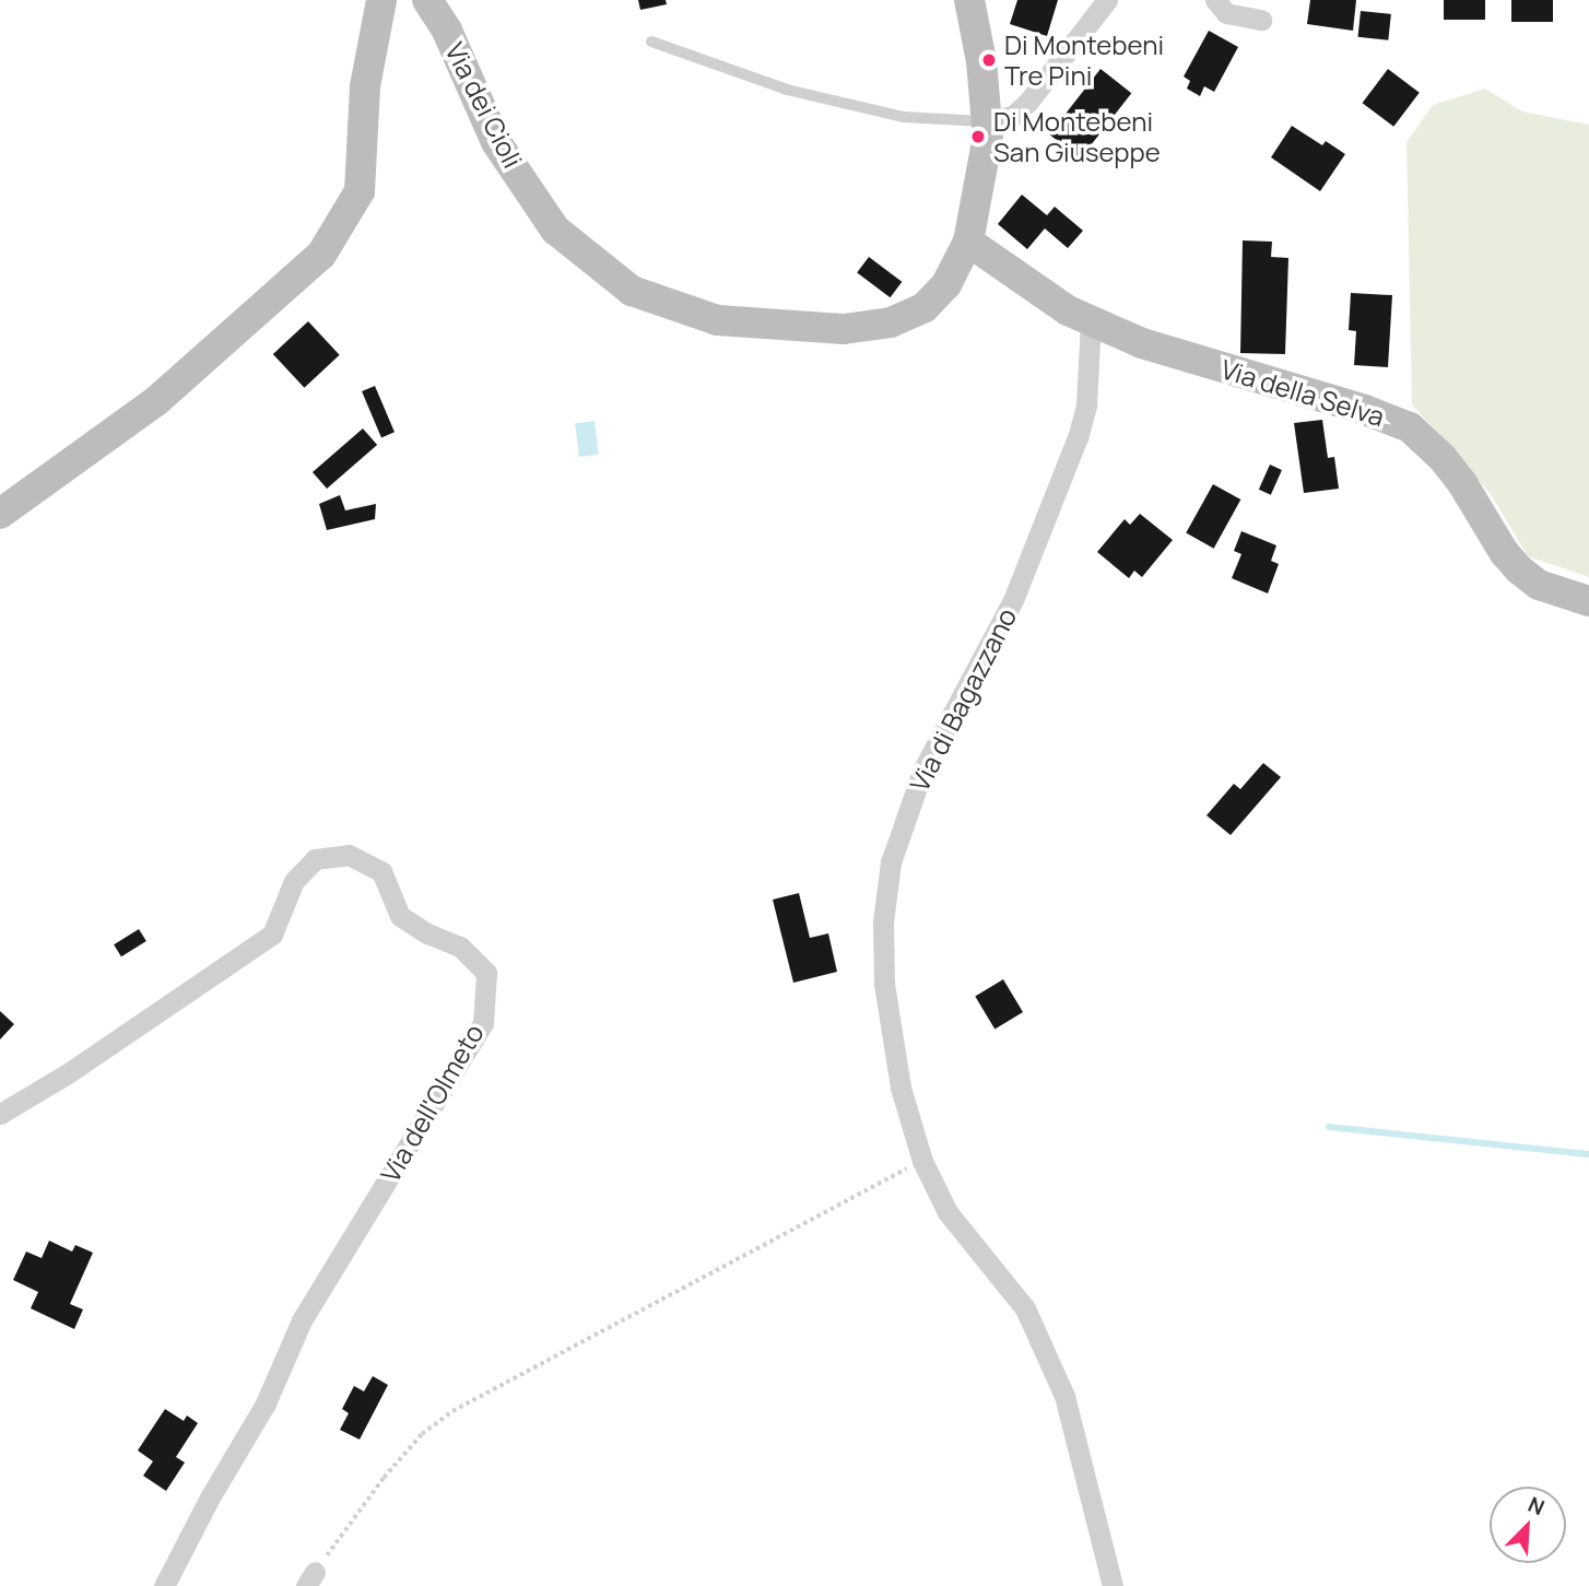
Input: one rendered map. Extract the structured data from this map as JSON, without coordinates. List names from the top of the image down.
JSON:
{
  "streets": {
    "street": [
      "Via dei Cioli",
      "Via della Selva",
      "Via di Bagazzano",
      "Via dell'Olmeto"
    ]
  },
  "crossings": [
    ["Via dei Cioli", "Via della Selva"],
    ["Via della Selva", "Via di Bagazzano"]
  ],
  "places": ["Di Montebeni Tre Pini", "Di Montebeni San Giuseppe"],
  "north": "top right"
}
